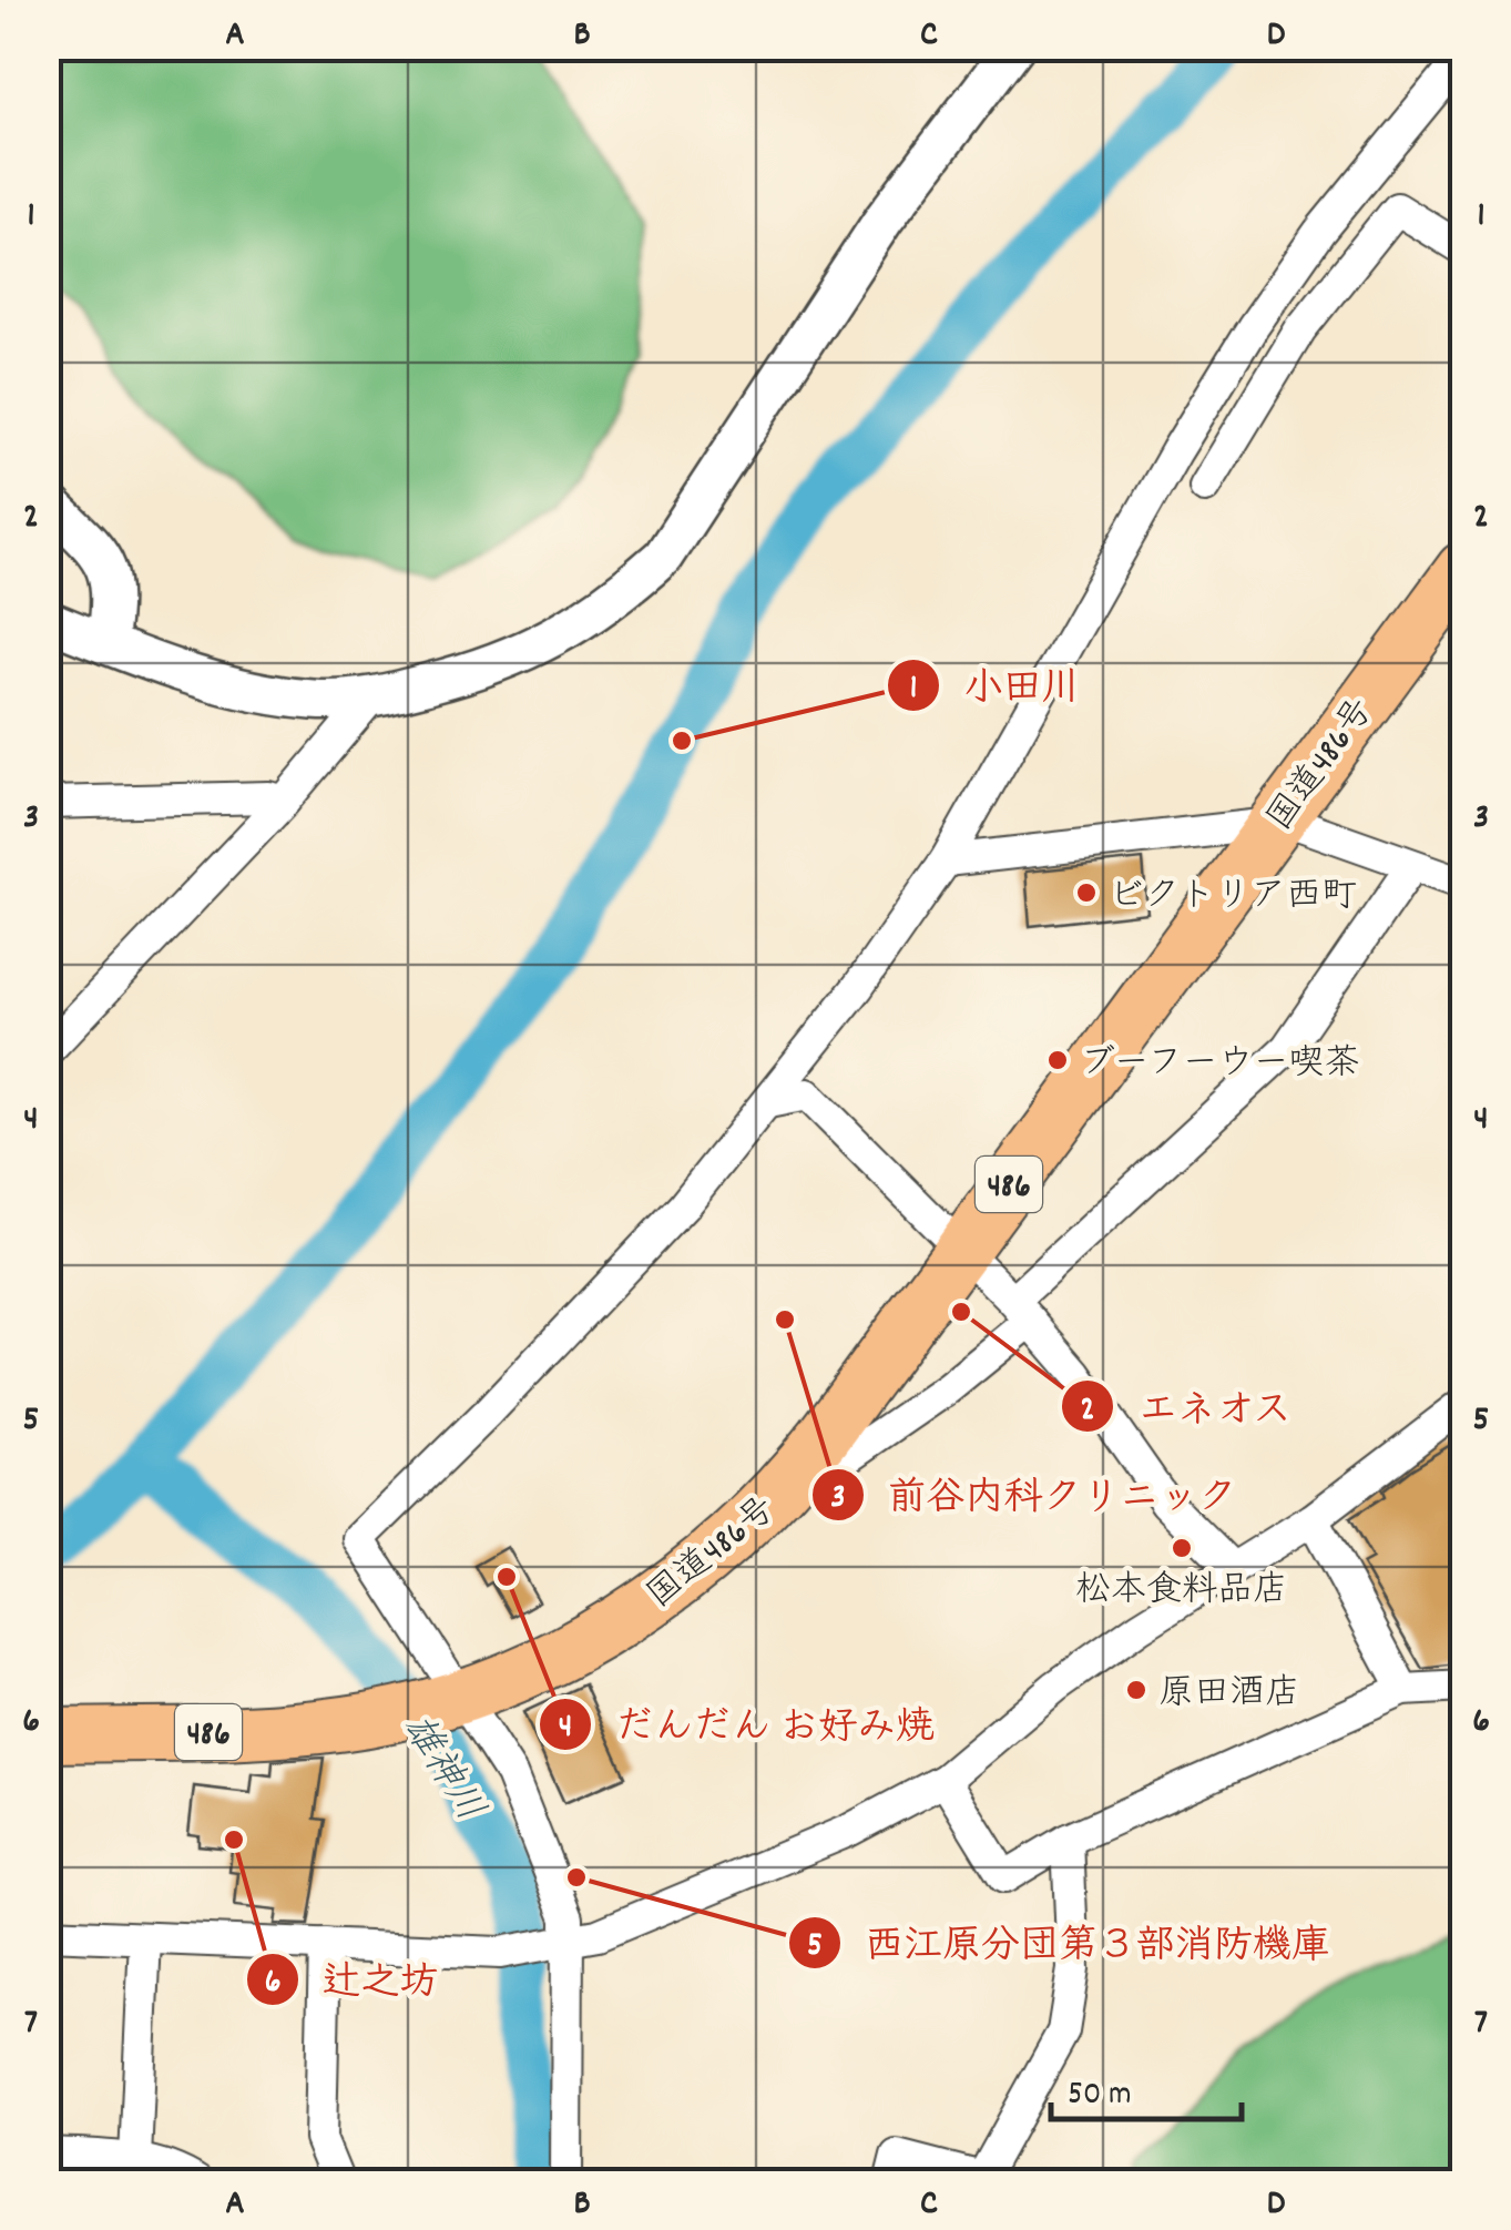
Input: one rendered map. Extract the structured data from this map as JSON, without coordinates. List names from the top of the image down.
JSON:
{
  "streets": {
    "highway": ["国道486号", "486"]
  },
  "water": ["雄神川"],
  "places": [
    "小田川",
    "ビクトリア西町",
    "ブーフーウー喫茶",
    "エネオス",
    "前谷内科クリニック",
    "松本食料品店",
    "だんだん お好み焼",
    "原田酒店",
    "辻之坊",
    "西江原分団第３部消防機庫"
  ],
  "scale_bar": "50 m",
  "grid": {
    "columns": [
      "A",
      "B",
      "C",
      "D"
    ],
    "rows": [
      "1",
      "2",
      "3",
      "4",
      "5",
      "6",
      "7"
    ]
  }
}
